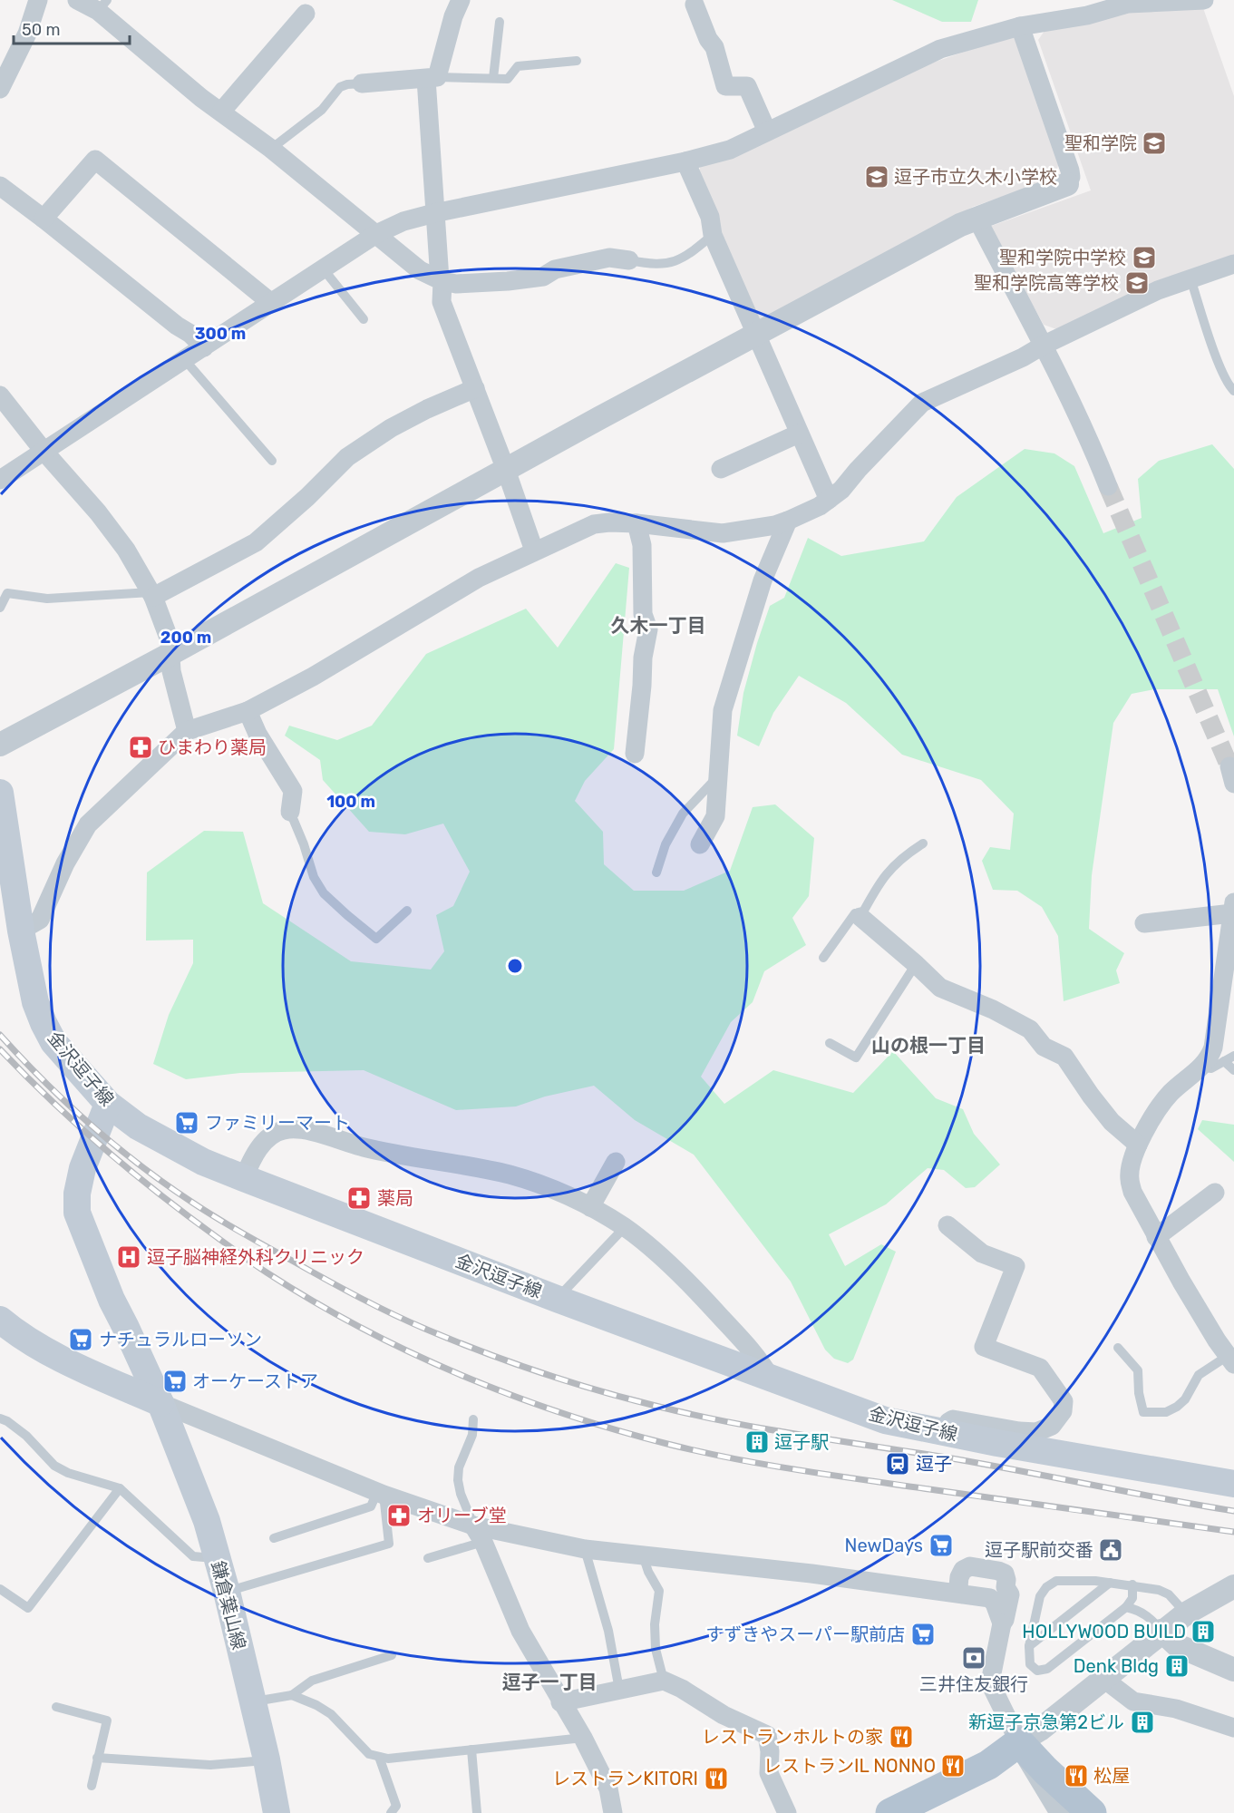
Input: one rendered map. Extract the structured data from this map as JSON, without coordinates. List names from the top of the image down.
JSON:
{
  "streets": {
    "main road": ["金沢逗子線", "鎌倉葉山線"]
  },
  "crossings": [
    ["金沢逗子線", "鎌倉葉山線"]
  ],
  "districts": ["久木一丁目", "山の根一丁目", "逗子一丁目"],
  "places": {
    "school or university": [
      "聖和学院",
      "逗子市立久木小学校",
      "聖和学院中学校",
      "聖和学院高等学校"
    ],
    "pharmacy": ["ひまわり薬局", "薬局", "オリーブ堂"],
    "supermarket": [
      "ファミリーマート",
      "ナチュラルローソン",
      "オーケーストア",
      "NewDays",
      "すずきやスーパー駅前店"
    ],
    "hospital": ["逗子脳神経外科クリニック"],
    "building": [
      "逗子駅",
      "HOLLYWOOD BUILD",
      "Denk Bldg",
      "新逗子京急第2ビル"
    ],
    "station": ["逗子"],
    "public building": ["逗子駅前交番"],
    "bank": ["三井住友銀行"],
    "restaurant": [
      "レストランホルトの家",
      "レストランIL NONNO",
      "松屋",
      "レストランKITORI"
    ]
  },
  "scale_bar": "50 m",
  "rings": ["300 m", "200 m", "100 m"]
}
